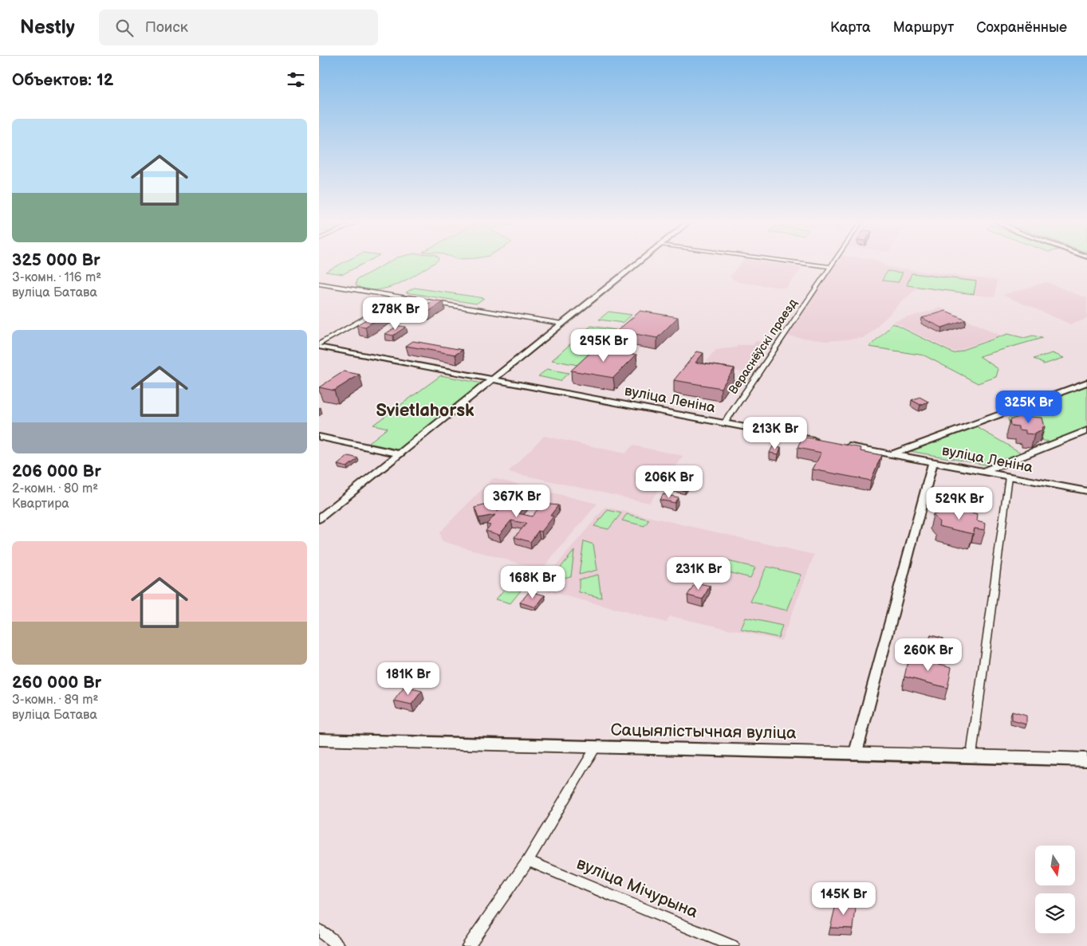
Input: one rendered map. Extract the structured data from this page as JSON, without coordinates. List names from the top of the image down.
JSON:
{
  "streets": {
    "main road": ["Сацыялістычная вуліца"],
    "street": ["Вераснёўскі праезд", "вуліца Леніна", "вуліца Мічурына"]
  },
  "crossings": [
    ["Вераснёўскі праезд", "вуліца Леніна"]
  ],
  "districts": ["Svietlahorsk"],
  "north": "bottom",
  "page": {
    "header": "Nestly",
    "search": "Поиск",
    "nav": ["Карта", "Маршрут", "Сохранённые"],
    "heading": "Объектов: 12",
    "list": [
      {
        "name": "325 000 Br",
        "note": "3-комн. · 116 m² · вуліца Батава"
      },
      {
        "name": "206 000 Br",
        "note": "2-комн. · 80 m² · Квартира"
      },
      {
        "name": "260 000 Br",
        "note": "3-комн. · 89 m² · вуліца Батава"
      }
    ],
    "price": [
      "278K Br",
      "295K Br",
      "325K Br",
      "213K Br",
      "206K Br",
      "367K Br",
      "529K Br",
      "231K Br",
      "168K Br",
      "260K Br",
      "181K Br",
      "145K Br"
    ]
  }
}
